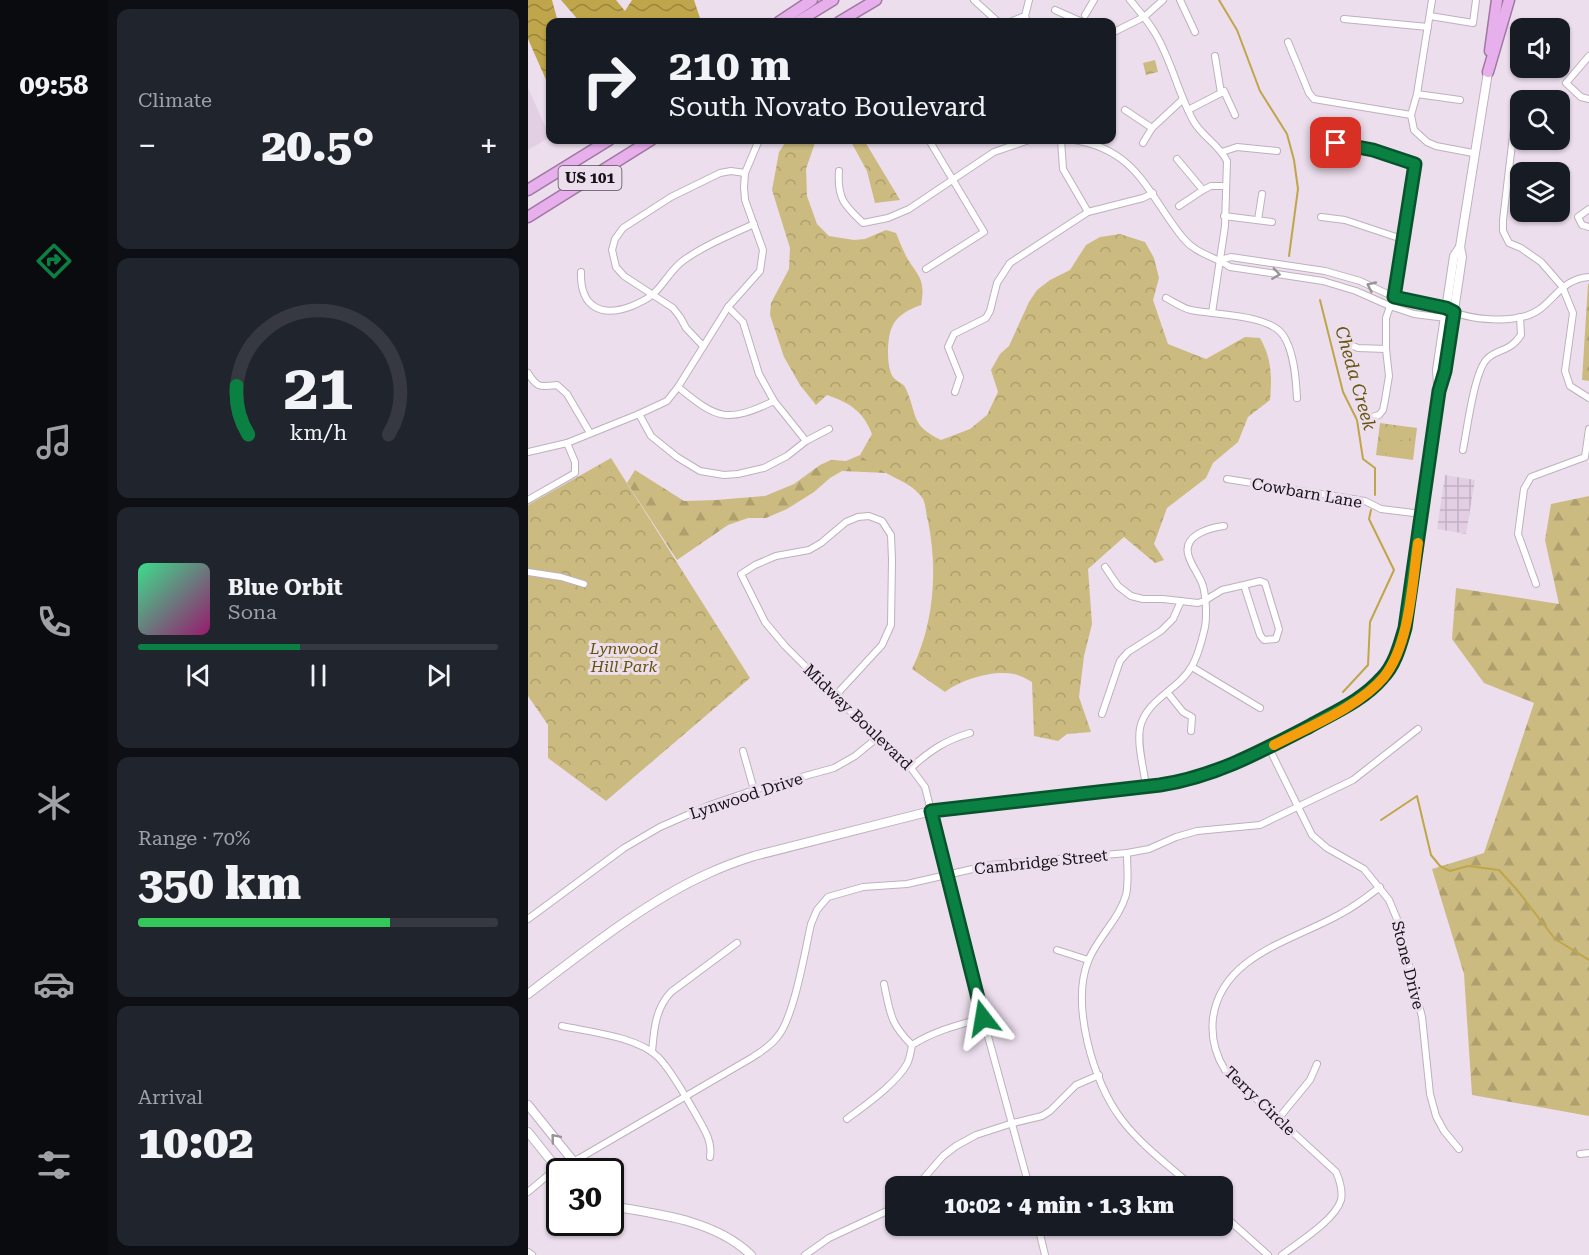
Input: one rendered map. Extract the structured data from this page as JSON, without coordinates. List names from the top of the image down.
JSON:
{
  "streets": {
    "highway": ["US 101"],
    "street": [
      "Cowbarn Lane",
      "Midway Boulevard",
      "Lynwood Drive",
      "Cambridge Street",
      "Stone Drive",
      "Terry Circle"
    ]
  },
  "crossings": [
    ["Midway Boulevard", "Lynwood Drive"],
    ["Midway Boulevard", "Cambridge Street"],
    ["Cambridge Street", "Stone Drive"],
    ["Stone Drive", "Terry Circle"]
  ],
  "water": ["Cheda Creek"],
  "parks": ["Lynwood Hill Park"],
  "page": {
    "tabs": "09:58",
    "tile": [
      "Climate",
      ["Range · 70%", "350 km"],
      ["Arrival", "10:02"]
    ],
    "turn": ["210 m", "South Novato Boulevard"],
    "heat": ["−", "20.5°", "+"],
    "song": ["Blue Orbit", "Sona"],
    "limit": "30",
    "trip": "10:02 · 4 min · 1.3 km",
    "gauge": ["21", "km/h"]
  }
}
